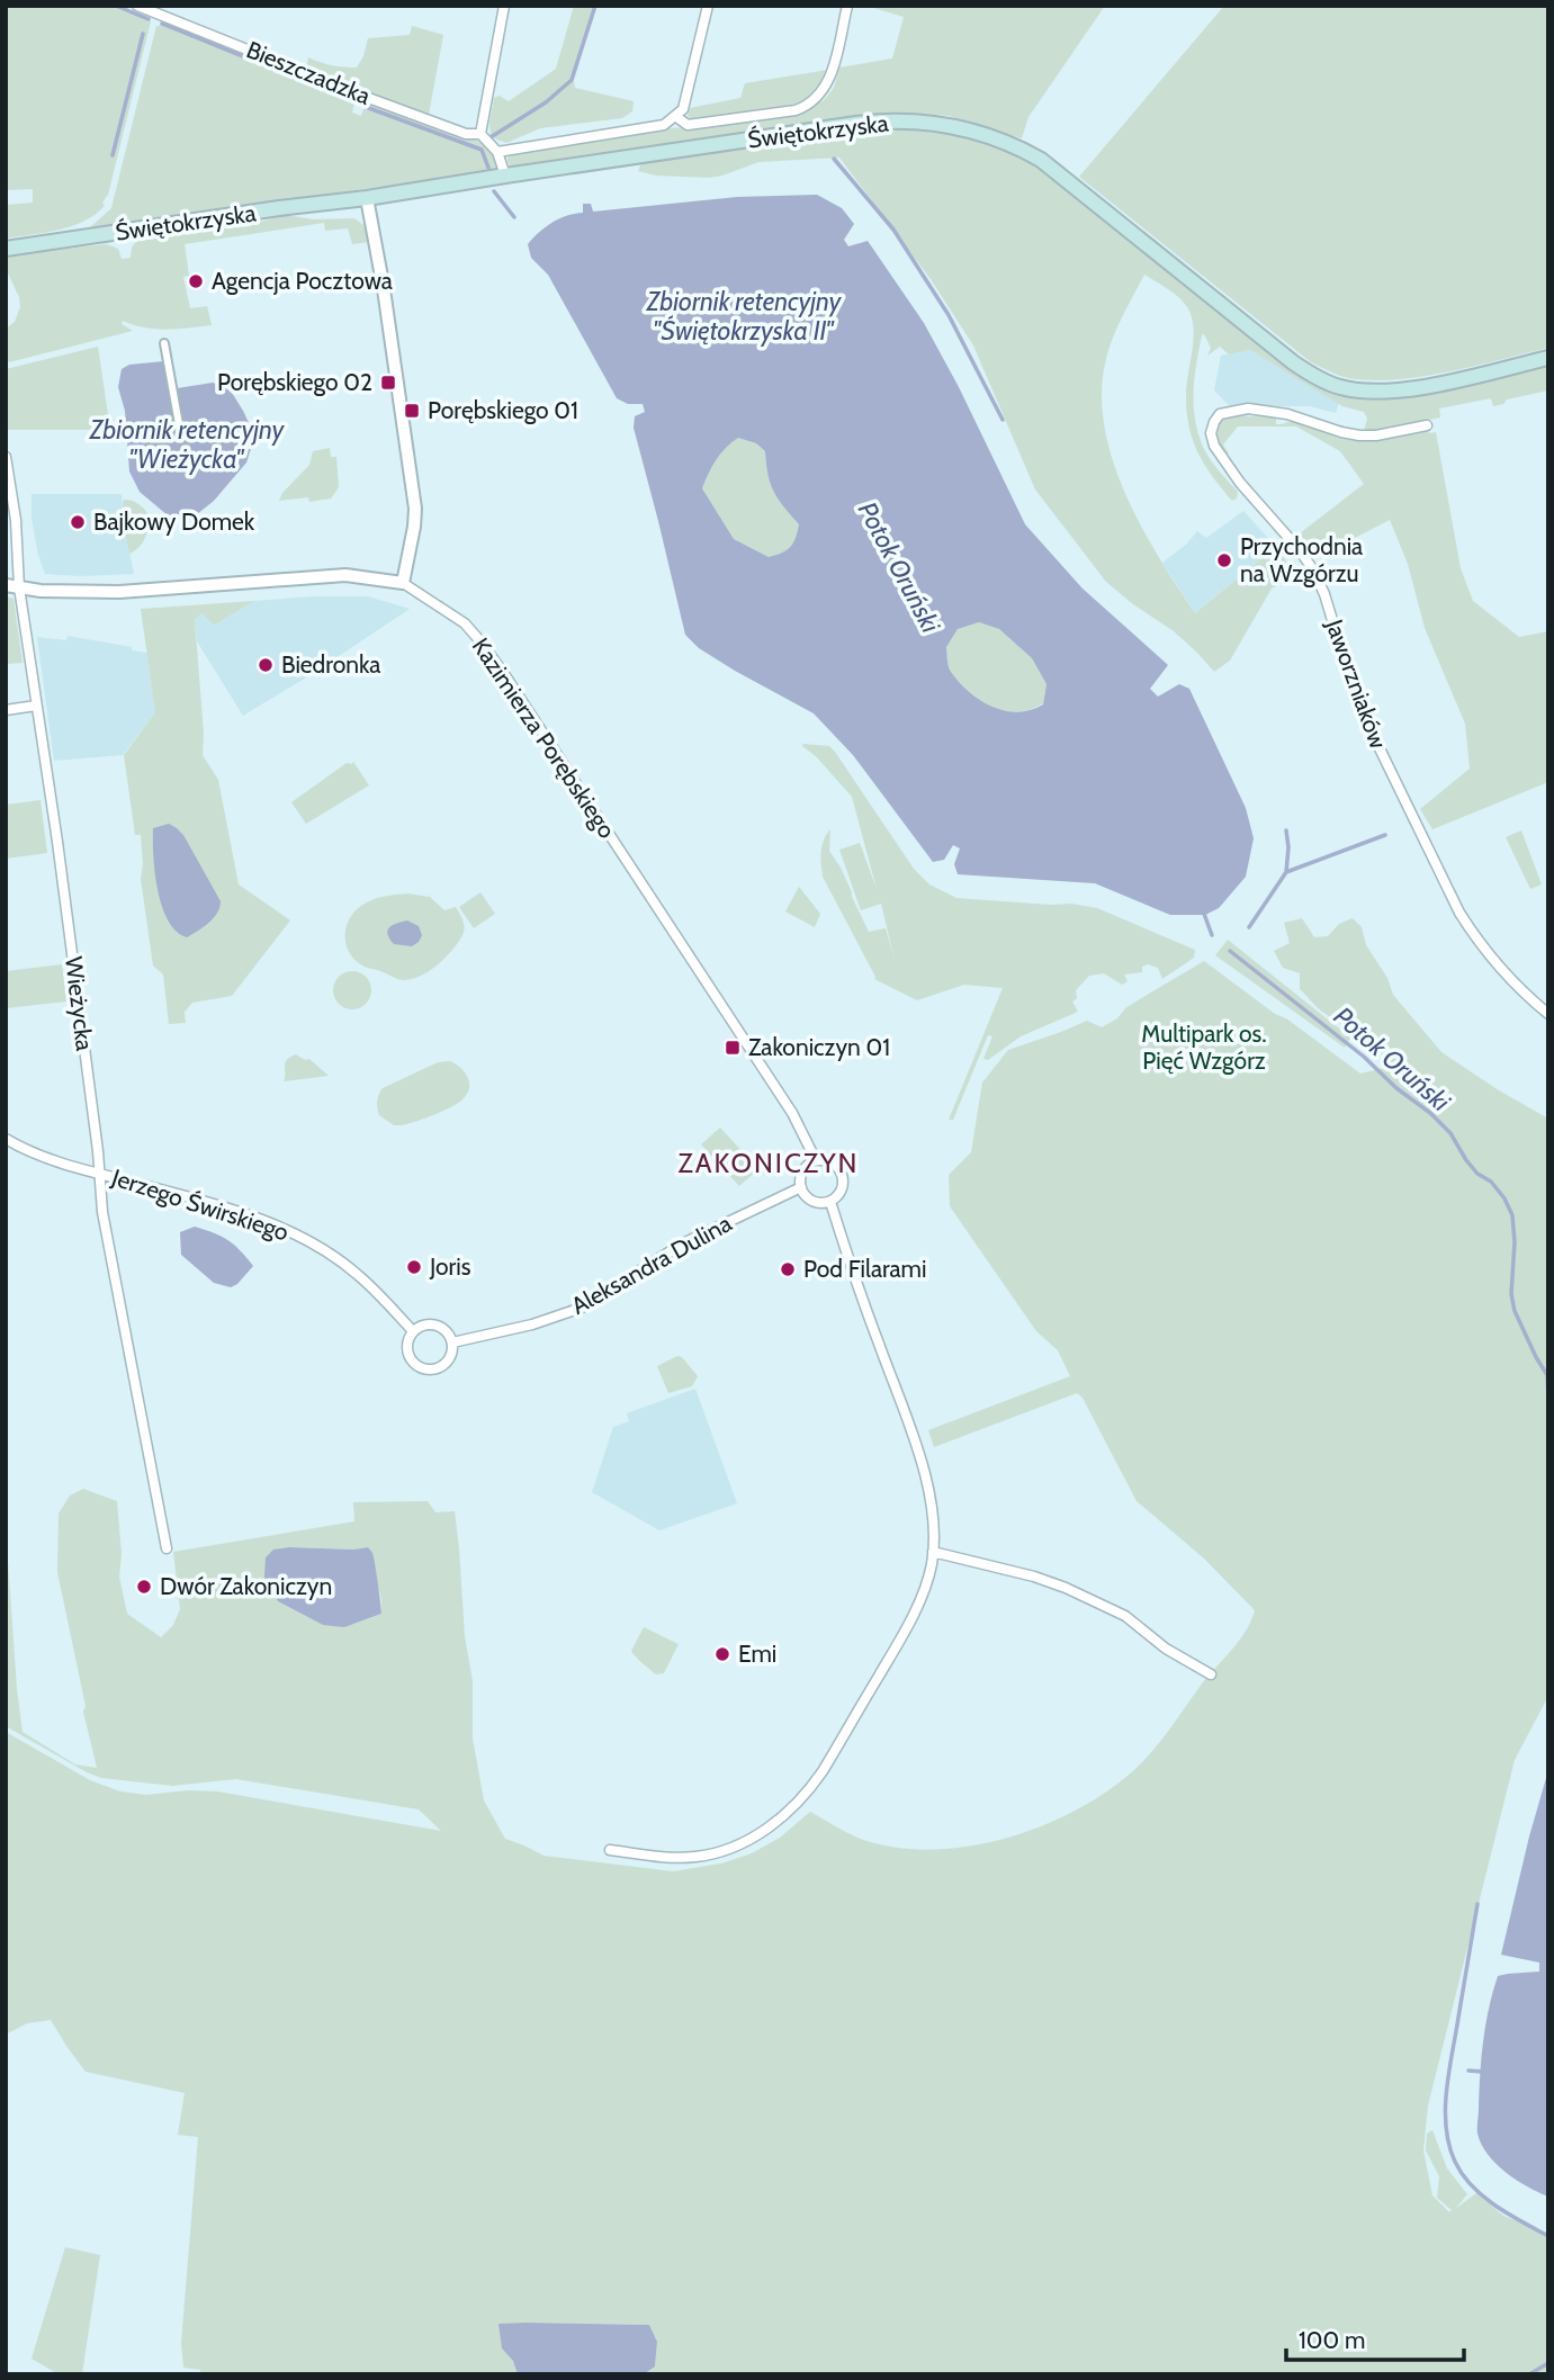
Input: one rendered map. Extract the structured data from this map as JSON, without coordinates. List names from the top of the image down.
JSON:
{
  "streets": {
    "main road": ["Świętokrzyska"],
    "street": [
      "Bieszczadzka",
      "Jaworzniaków",
      "Kazimierza Porębskiego",
      "Wieżycka",
      "Jerzego Świrskiego",
      "Aleksandra Dulina"
    ]
  },
  "crossings": [
    ["Kazimierza Porębskiego", "Wieżycka"],
    ["Kazimierza Porębskiego", "Aleksandra Dulina"],
    ["Wieżycka", "Jerzego Świrskiego"],
    ["Jerzego Świrskiego", "Aleksandra Dulina"]
  ],
  "districts": ["ZAKONICZYN"],
  "water": ["Zbiornik retencyjny \"Świętokrzyska II\"", "Zbiornik retencyjny \"Wieżycka\"", "Potok Oruński"],
  "parks": ["Multipark os. Pięć Wzgórz"],
  "places": {
    "other": [
      "Agencja Pocztowa",
      "Bajkowy Domek",
      "Przychodnia na Wzgórzu",
      "Biedronka",
      "Joris",
      "Pod Filarami",
      "Dwór Zakoniczyn",
      "Emi"
    ],
    "transit": ["Porębskiego 02", "Porębskiego 01", "Zakoniczyn 01"]
  },
  "scale_bar": "100 m"
}
